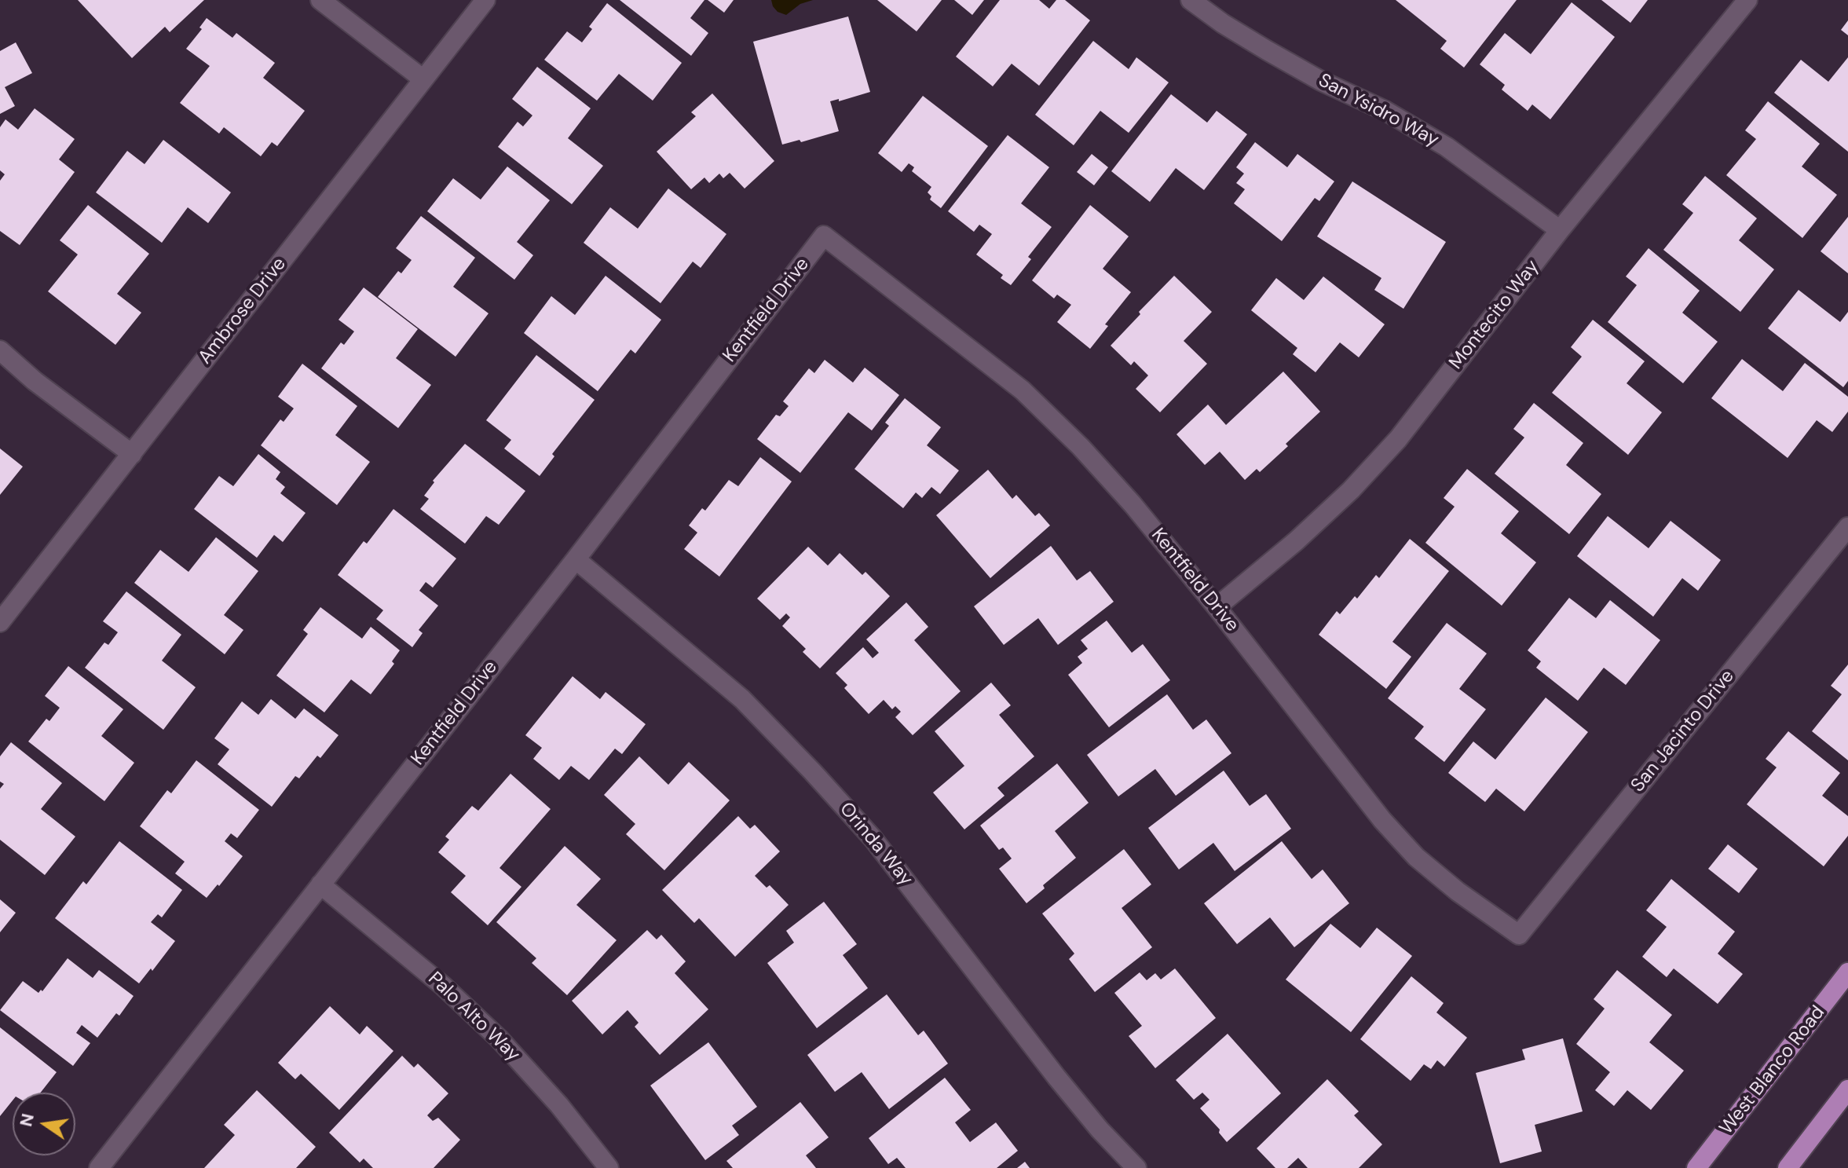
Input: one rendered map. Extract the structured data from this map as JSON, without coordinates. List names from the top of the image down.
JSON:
{
  "streets": {
    "main road": ["West Blanco Road"],
    "street": [
      "San Ysidro Way",
      "Kentfield Drive",
      "Ambrose Drive",
      "Montecito Way",
      "San Jacinto Drive",
      "Orinda Way",
      "Palo Alto Way"
    ]
  },
  "crossings": [
    ["San Ysidro Way", "Montecito Way"],
    ["Kentfield Drive", "Montecito Way"],
    ["Kentfield Drive", "San Jacinto Drive"],
    ["Kentfield Drive", "Orinda Way"],
    ["Kentfield Drive", "Palo Alto Way"]
  ],
  "north": "left"
}
